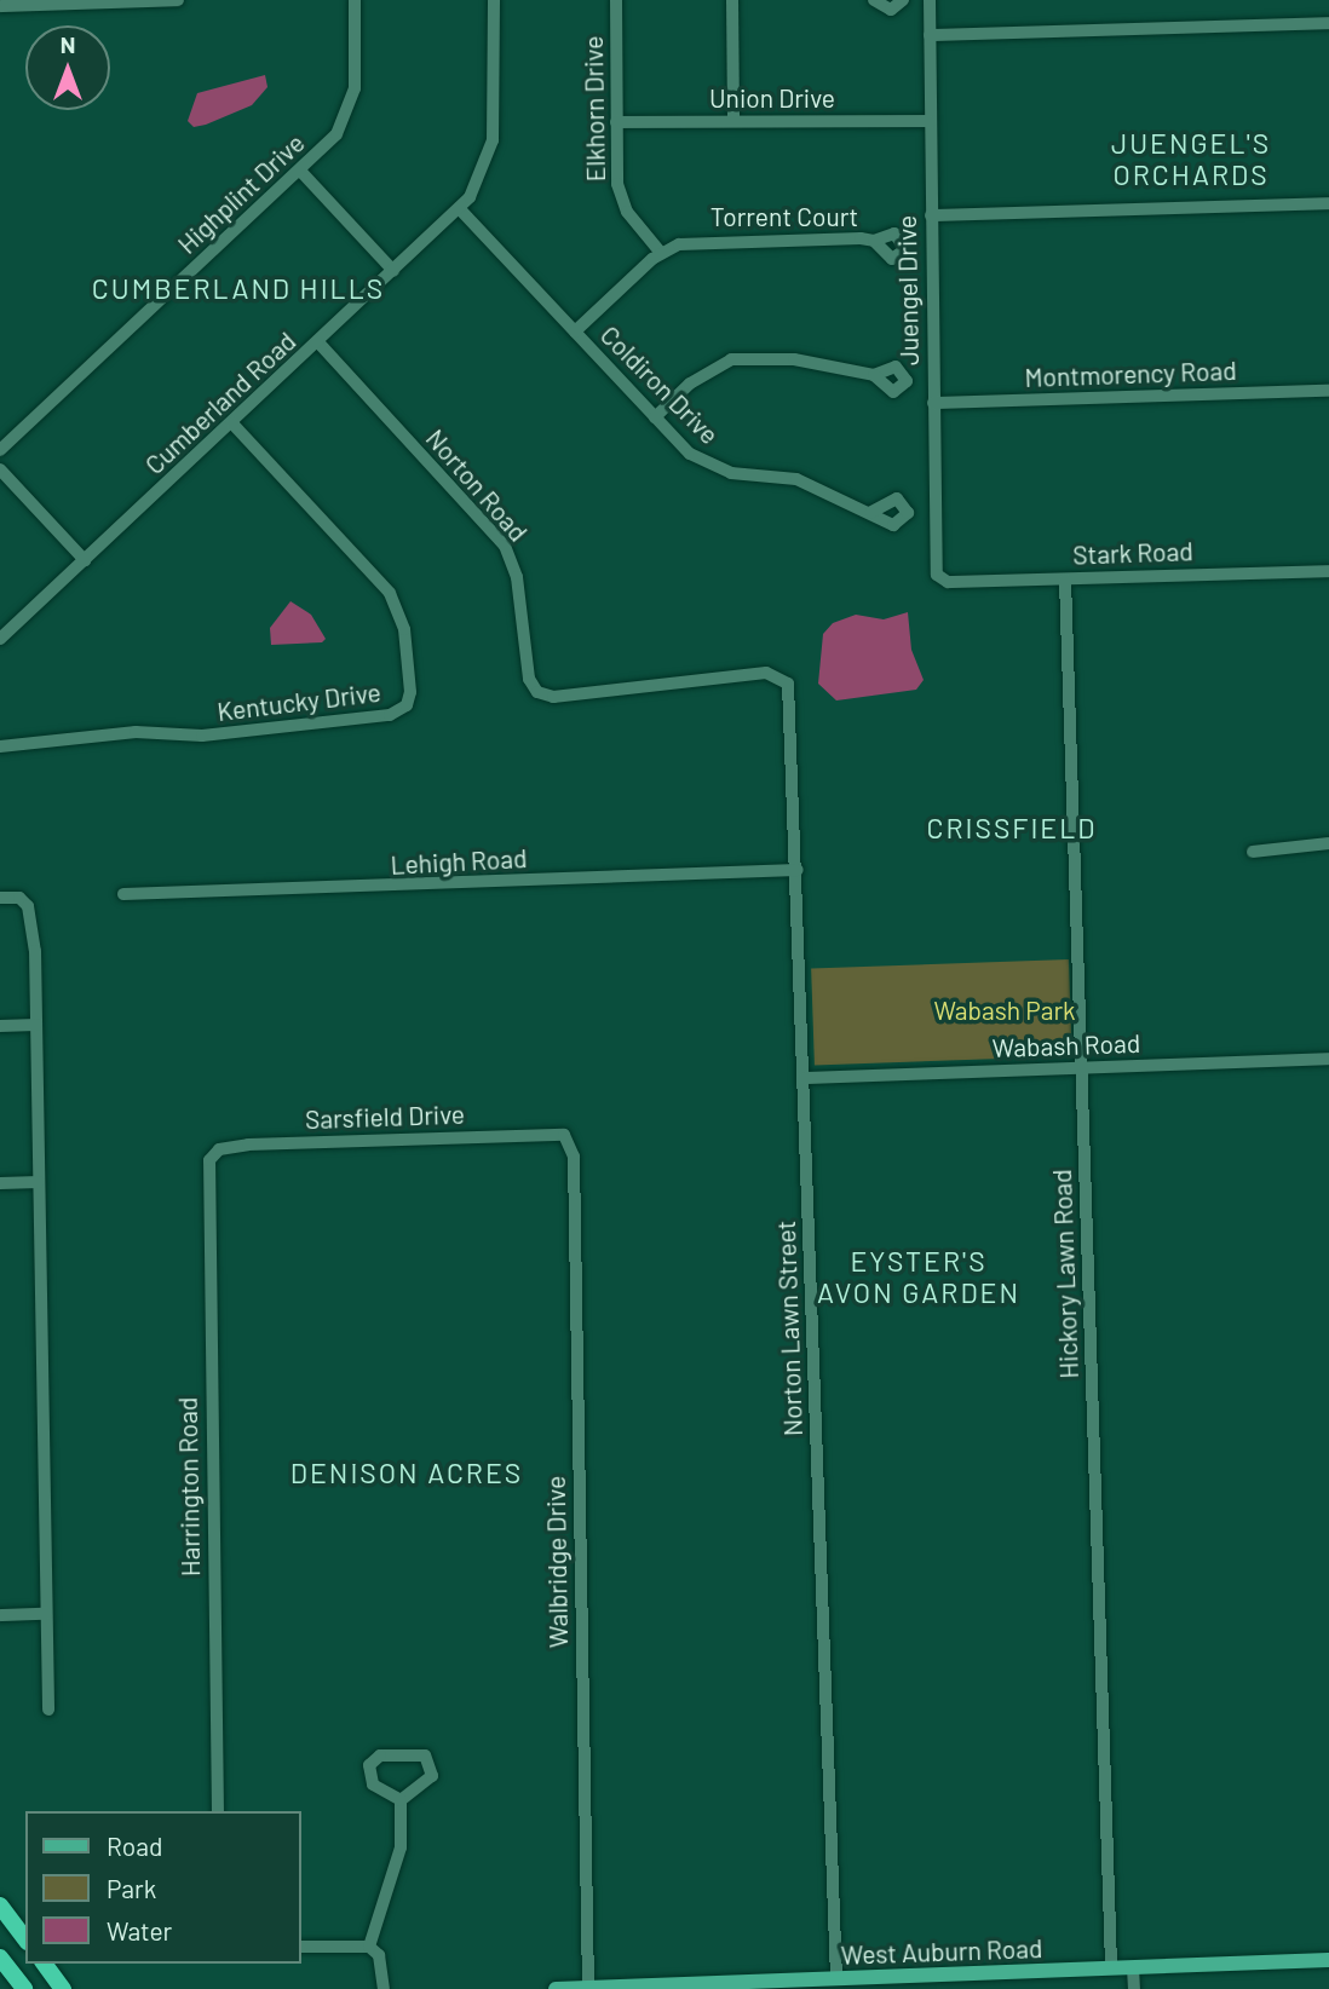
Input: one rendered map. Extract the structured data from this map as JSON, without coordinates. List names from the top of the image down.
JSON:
{
  "streets": {
    "main road": ["West Auburn Road"],
    "street": [
      "Union Drive",
      "Elkhorn Drive",
      "Highplint Drive",
      "Torrent Court",
      "Juengel Drive",
      "Montmorency Road",
      "Coldiron Drive",
      "Cumberland Road",
      "Norton Road",
      "Stark Road",
      "Kentucky Drive",
      "Lehigh Road",
      "Wabash Road",
      "Sarsfield Drive",
      "Hickory Lawn Road",
      "Norton Lawn Street",
      "Harrington Road",
      "Walbridge Drive"
    ]
  },
  "crossings": [
    ["Union Drive", "Elkhorn Drive"],
    ["Union Drive", "Juengel Drive"],
    ["Elkhorn Drive", "Torrent Court"],
    ["Torrent Court", "Coldiron Drive"],
    ["Juengel Drive", "Montmorency Road"],
    ["Juengel Drive", "Stark Road"],
    ["Coldiron Drive", "Cumberland Road"],
    ["Cumberland Road", "Norton Road"],
    ["Cumberland Road", "Kentucky Drive"],
    ["Norton Road", "Norton Lawn Street"],
    ["Stark Road", "Hickory Lawn Road"],
    ["Lehigh Road", "Norton Lawn Street"],
    ["Wabash Road", "Hickory Lawn Road"],
    ["Wabash Road", "Norton Lawn Street"],
    ["Sarsfield Drive", "Harrington Road"],
    ["Sarsfield Drive", "Walbridge Drive"],
    ["Hickory Lawn Road", "West Auburn Road"],
    ["Norton Lawn Street", "West Auburn Road"],
    ["Walbridge Drive", "West Auburn Road"]
  ],
  "districts": [
    "JUENGEL'S ORCHARDS",
    "CUMBERLAND HILLS",
    "CRISSFIELD",
    "EYSTER'S AVON GARDEN",
    "DENISON ACRES"
  ],
  "parks": ["Wabash Park"],
  "legend": ["Road", "Park", "Water"],
  "north": "top"
}
